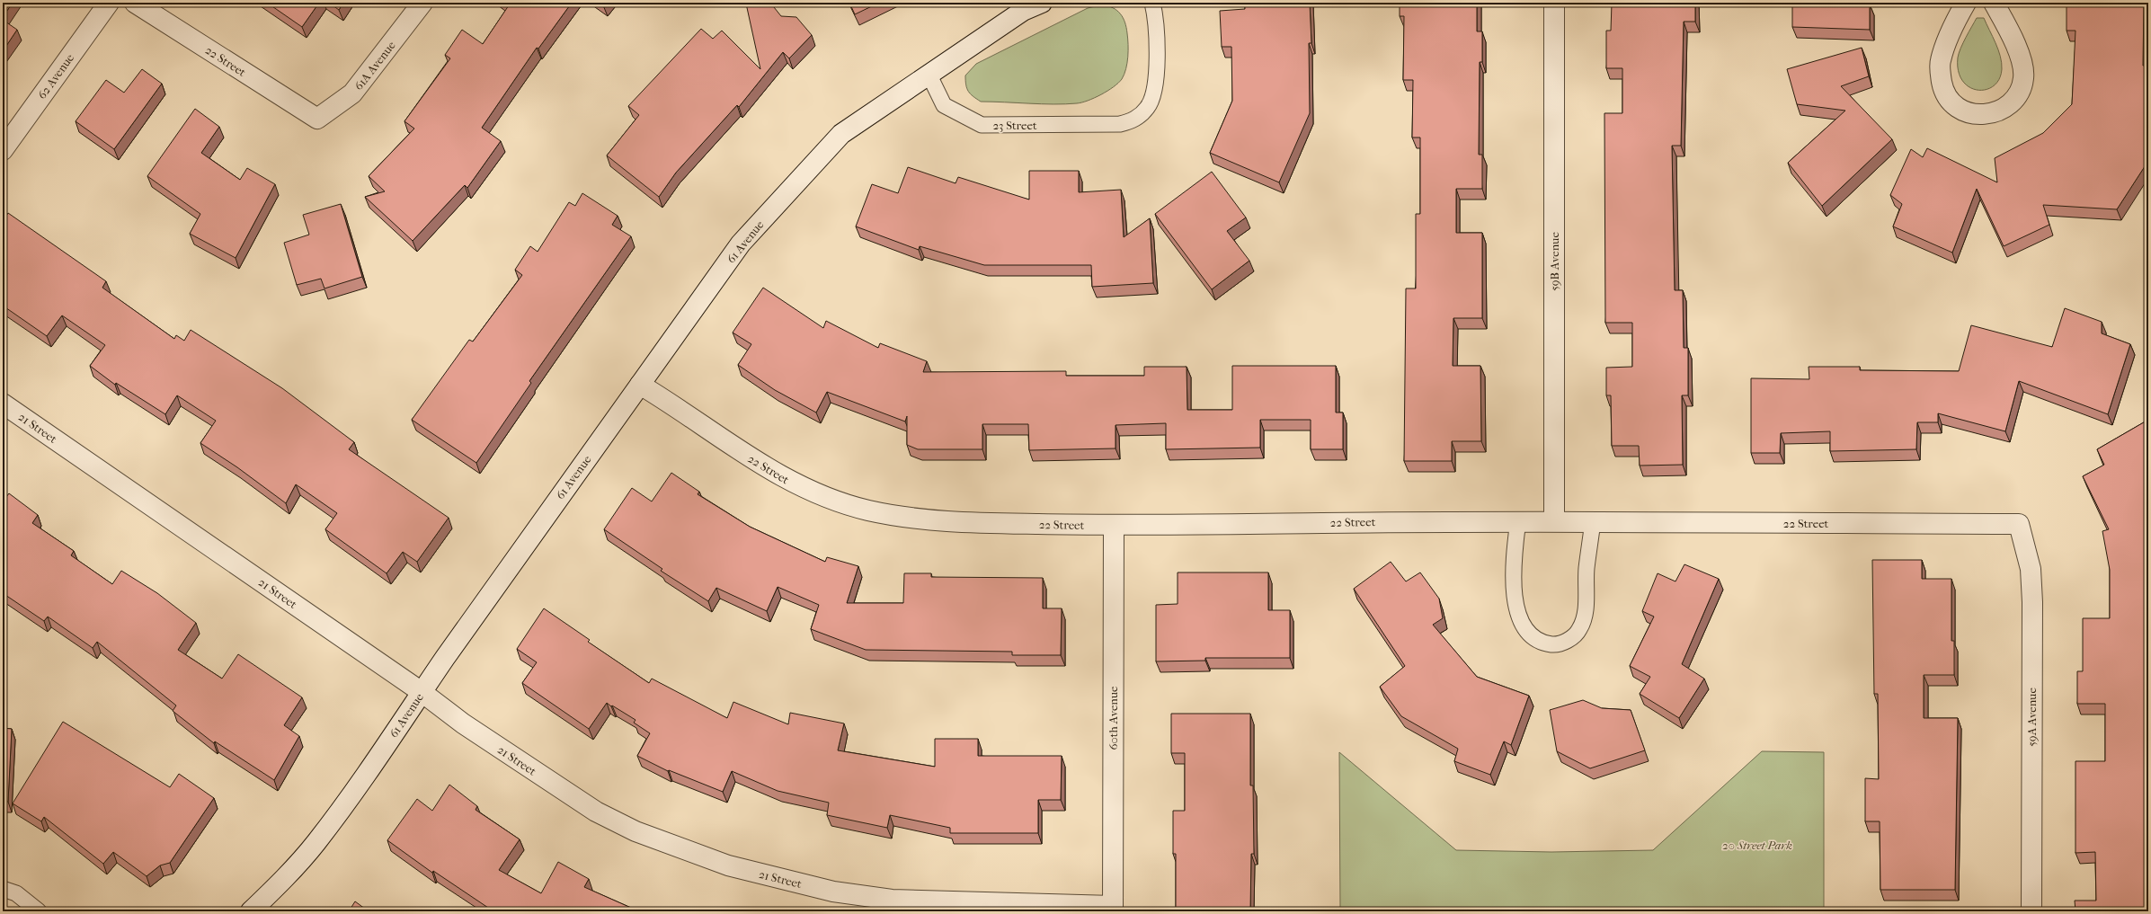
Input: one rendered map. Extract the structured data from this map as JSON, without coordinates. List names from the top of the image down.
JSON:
{
  "streets": {
    "street": [
      "22 Street",
      "61A Avenue",
      "62 Avenue",
      "61 Avenue",
      "59B Avenue",
      "21 Street",
      "59A Avenue",
      "60th Avenue"
    ],
    "lane": ["23 Street"]
  },
  "crossings": [
    ["22 Street", "61A Avenue"],
    ["22 Street", "61 Avenue"],
    ["22 Street", "59B Avenue"],
    ["22 Street", "59A Avenue"],
    ["22 Street", "60th Avenue"],
    ["23 Street", "61 Avenue"],
    ["61 Avenue", "21 Street"],
    ["21 Street", "60th Avenue"]
  ],
  "parks": ["20 Street Park"]
}
